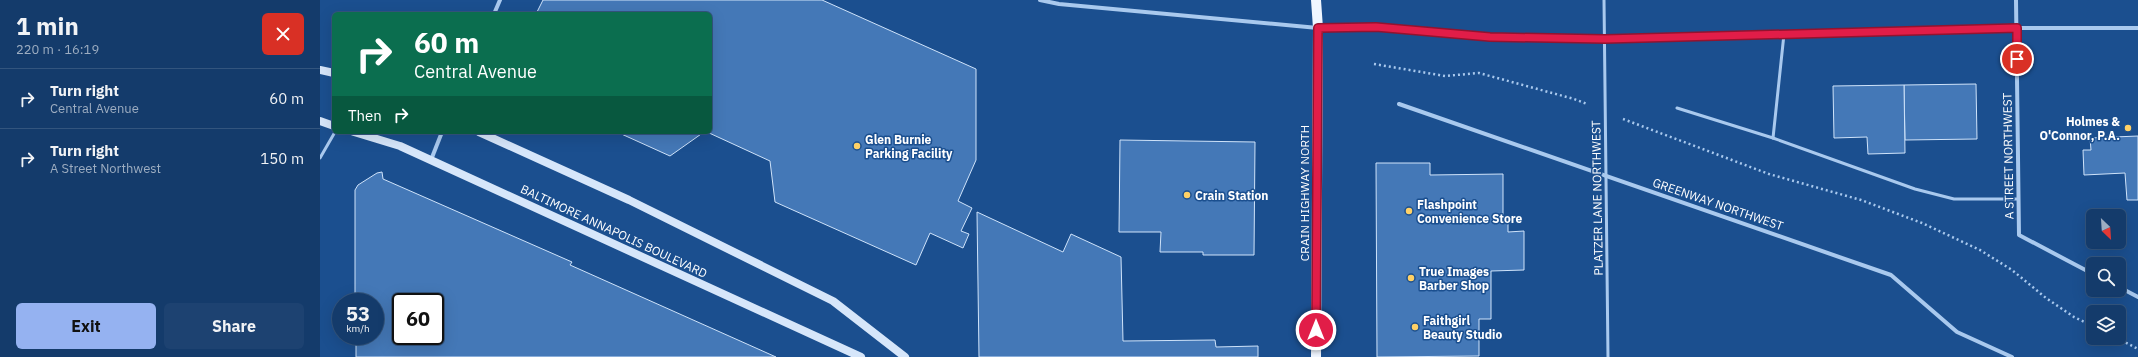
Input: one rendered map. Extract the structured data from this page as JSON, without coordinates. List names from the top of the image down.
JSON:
{
  "streets": {
    "main road": ["CRAIN HIGHWAY NORTH", "BALTIMORE ANNAPOLIS BOULEVARD"],
    "street": ["A STREET NORTHWEST", "GREENWAY NORTHWEST"],
    "lane": ["PLATZER LANE NORTHWEST"]
  },
  "crossings": [
    ["PLATZER LANE NORTHWEST", "GREENWAY NORTHWEST"]
  ],
  "places": [
    "Holmes & O'Connor, P.A.",
    "Glen Burnie Parking Facility",
    "Crain Station",
    "Flashpoint Convenience Store",
    "True Images Barber Shop",
    "Faithgirl Beauty Studio"
  ],
  "north": "bottom right",
  "page": {
    "heading": ["1 min", "220 m · 16:19"],
    "turn": ["60 m", "Central Avenue"],
    "list": [
      {
        "name": "Turn right",
        "note": "Central Avenue",
        "value": "60 m"
      },
      {
        "name": "Turn right",
        "note": "A Street Northwest",
        "value": "150 m"
      }
    ],
    "then": "Then",
    "speed": "53 km/h",
    "limit": "60",
    "buttons": ["Exit", "Share"]
  }
}
